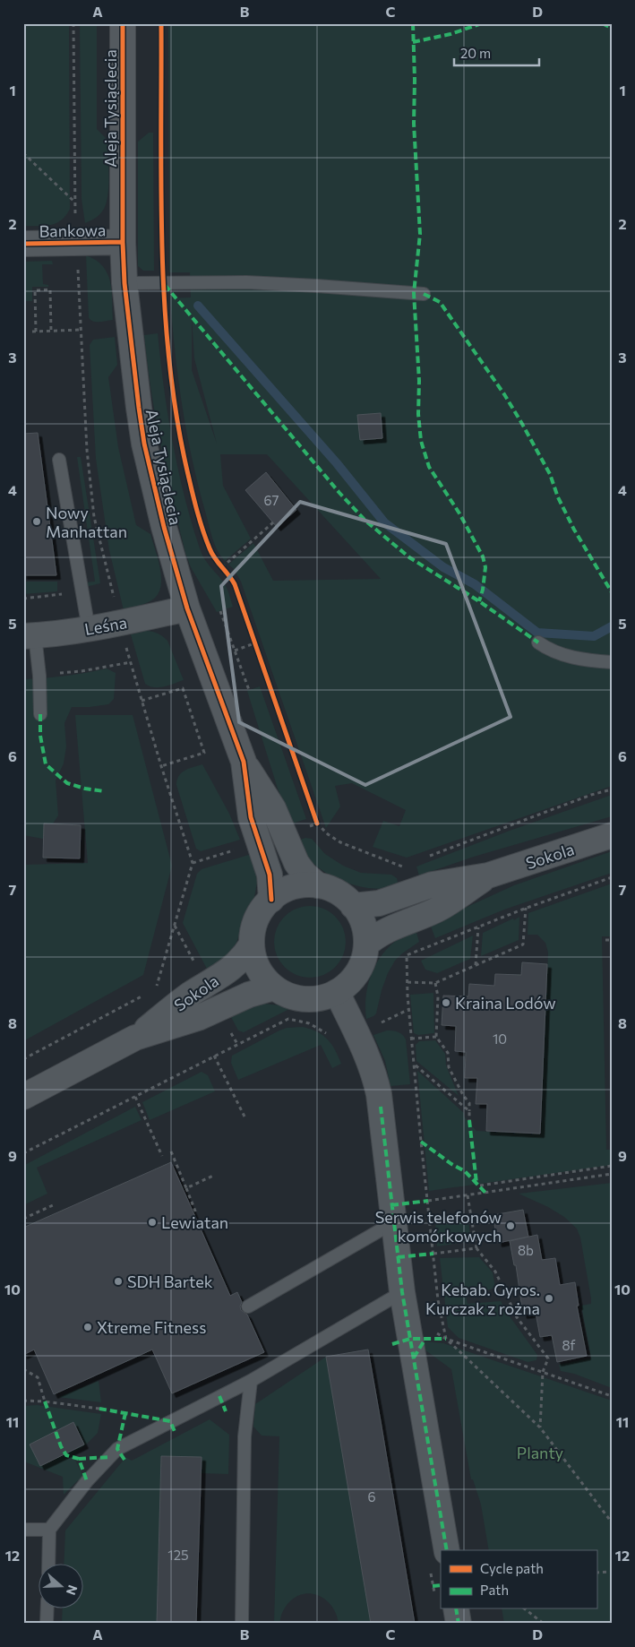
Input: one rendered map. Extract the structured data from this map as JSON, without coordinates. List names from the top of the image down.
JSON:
{
  "streets": {
    "street": [
      "Aleja Tysiąclecia",
      "Bankowa",
      "Leśna",
      "Sokola"
    ]
  },
  "crossings": [
    ["Aleja Tysiąclecia", "Bankowa"],
    ["Aleja Tysiąclecia", "Leśna"],
    ["Aleja Tysiąclecia", "Sokola"]
  ],
  "parks": ["Planty"],
  "places": [
    "Nowy Manhattan",
    "Kraina Lodów",
    "Lewiatan",
    "Serwis telefonów komórkowych",
    "SDH Bartek",
    "Kebab. Gyros. Kurczak z rożna",
    "Xtreme Fitness"
  ],
  "house_numbers": [
    "67",
    "10",
    "8b",
    "8f",
    "6",
    "125"
  ],
  "legend": ["Cycle path", "Path"],
  "scale_bar": "20 m",
  "north": "right",
  "grid": {
    "columns": [
      "A",
      "B",
      "C",
      "D"
    ],
    "rows": [
      "1",
      "2",
      "3",
      "4",
      "5",
      "6",
      "7",
      "8",
      "9",
      "10",
      "11",
      "12"
    ]
  }
}
